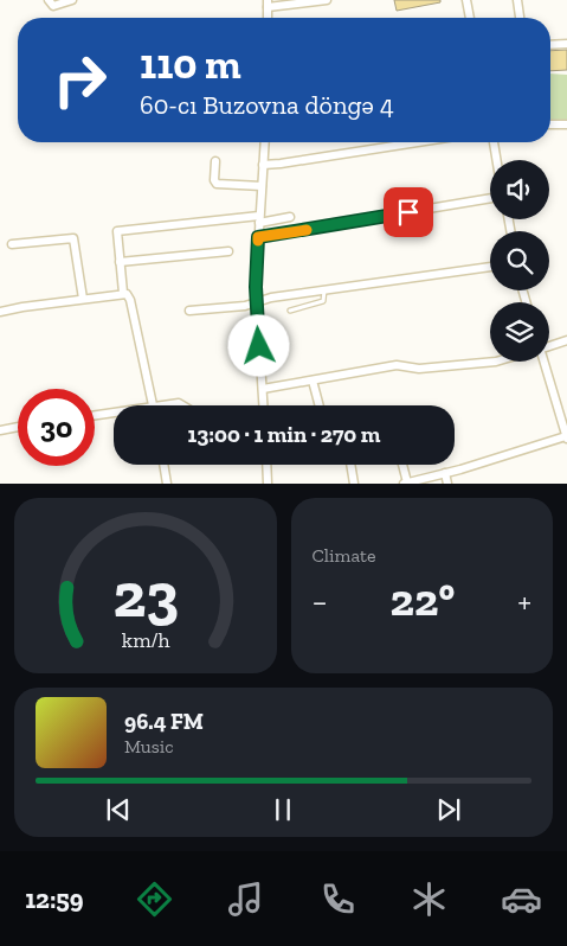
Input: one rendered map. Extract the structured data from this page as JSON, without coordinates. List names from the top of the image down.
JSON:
{
  "page": {
    "turn": ["110 m", "60-cı Buzovna döngə 4"],
    "limit": "30",
    "trip": "13:00 · 1 min · 270 m",
    "tile": "Climate",
    "heat": ["−", "22°", "+"],
    "song": ["96.4 FM", "Music"],
    "tabs": "12:59",
    "gauge": ["23", "km/h"]
  }
}
